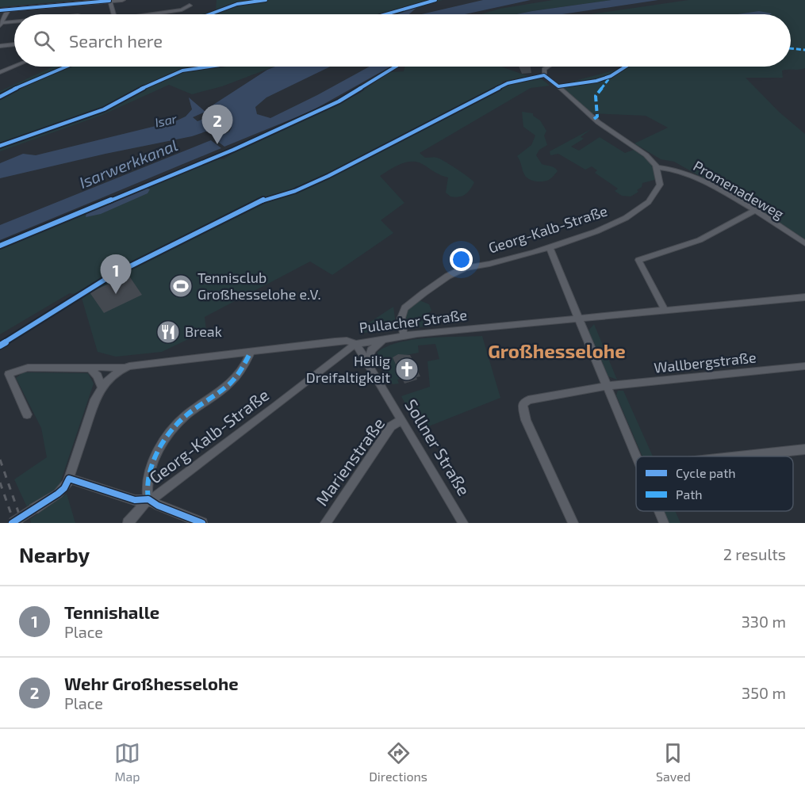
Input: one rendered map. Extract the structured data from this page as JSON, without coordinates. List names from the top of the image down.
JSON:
{
  "streets": {
    "street": [
      "Promenadeweg",
      "Georg-Kalb-Straße",
      "Pullacher Straße",
      "Wallbergstraße",
      "Sollner Straße",
      "Marienstraße"
    ]
  },
  "crossings": [
    ["Promenadeweg", "Georg-Kalb-Straße"],
    ["Georg-Kalb-Straße", "Pullacher Straße"],
    ["Georg-Kalb-Straße", "Sollner Straße"],
    ["Pullacher Straße", "Sollner Straße"],
    ["Sollner Straße", "Marienstraße"]
  ],
  "districts": ["Großhesselohe"],
  "water": ["Isar", "Isarwerkkanal"],
  "places": {
    "sports": ["Tennisclub Großhesselohe e.V."],
    "restaurant": ["Break"],
    "church": ["Heilig Dreifaltigkeit"]
  },
  "legend": ["Cycle path", "Path"],
  "page": {
    "search": "Search here",
    "pins": ["2", "1"],
    "heading": ["Nearby", "2 results"],
    "list": [
      {
        "mark": "1",
        "name": "Tennishalle",
        "note": "Place",
        "value": "330 m"
      },
      {
        "mark": "2",
        "name": "Wehr Großhesselohe",
        "note": "Place",
        "value": "350 m"
      }
    ],
    "nav": ["Map", "Directions", "Saved"]
  }
}
